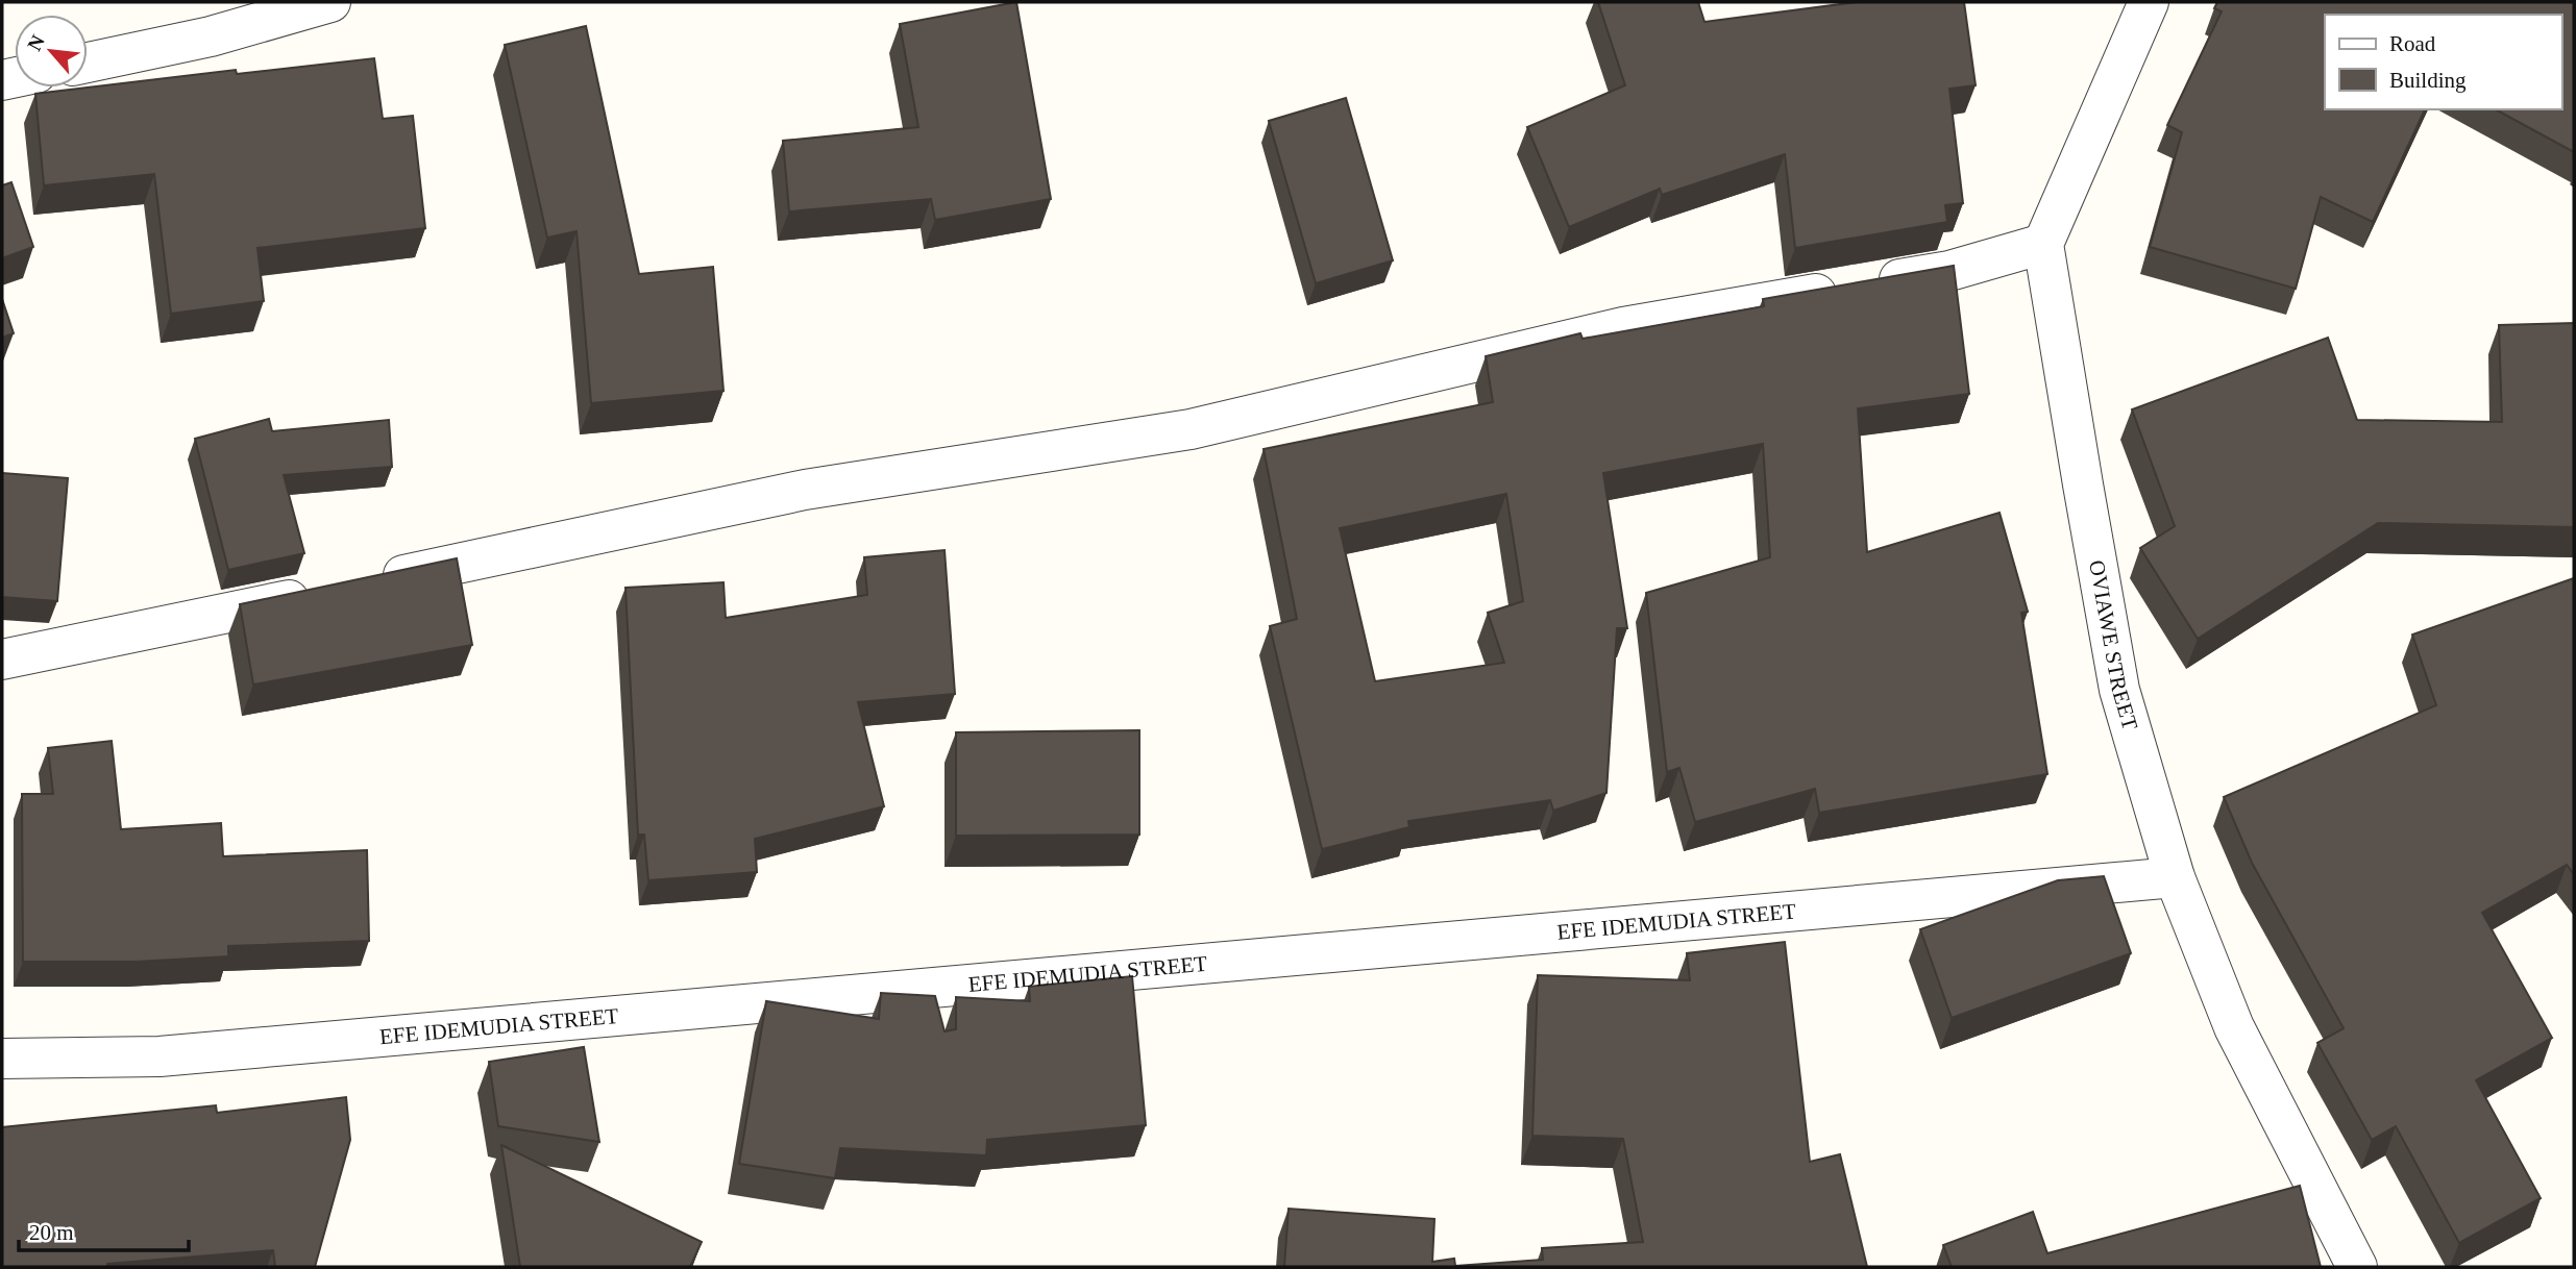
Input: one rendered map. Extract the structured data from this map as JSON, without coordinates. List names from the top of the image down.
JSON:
{
  "streets": {
    "street": ["OVIAWE STREET", "EFE IDEMUDIA STREET"]
  },
  "crossings": [
    ["OVIAWE STREET", "EFE IDEMUDIA STREET"]
  ],
  "legend": ["Road", "Building"],
  "scale_bar": "20 m",
  "north": "top left"
}
